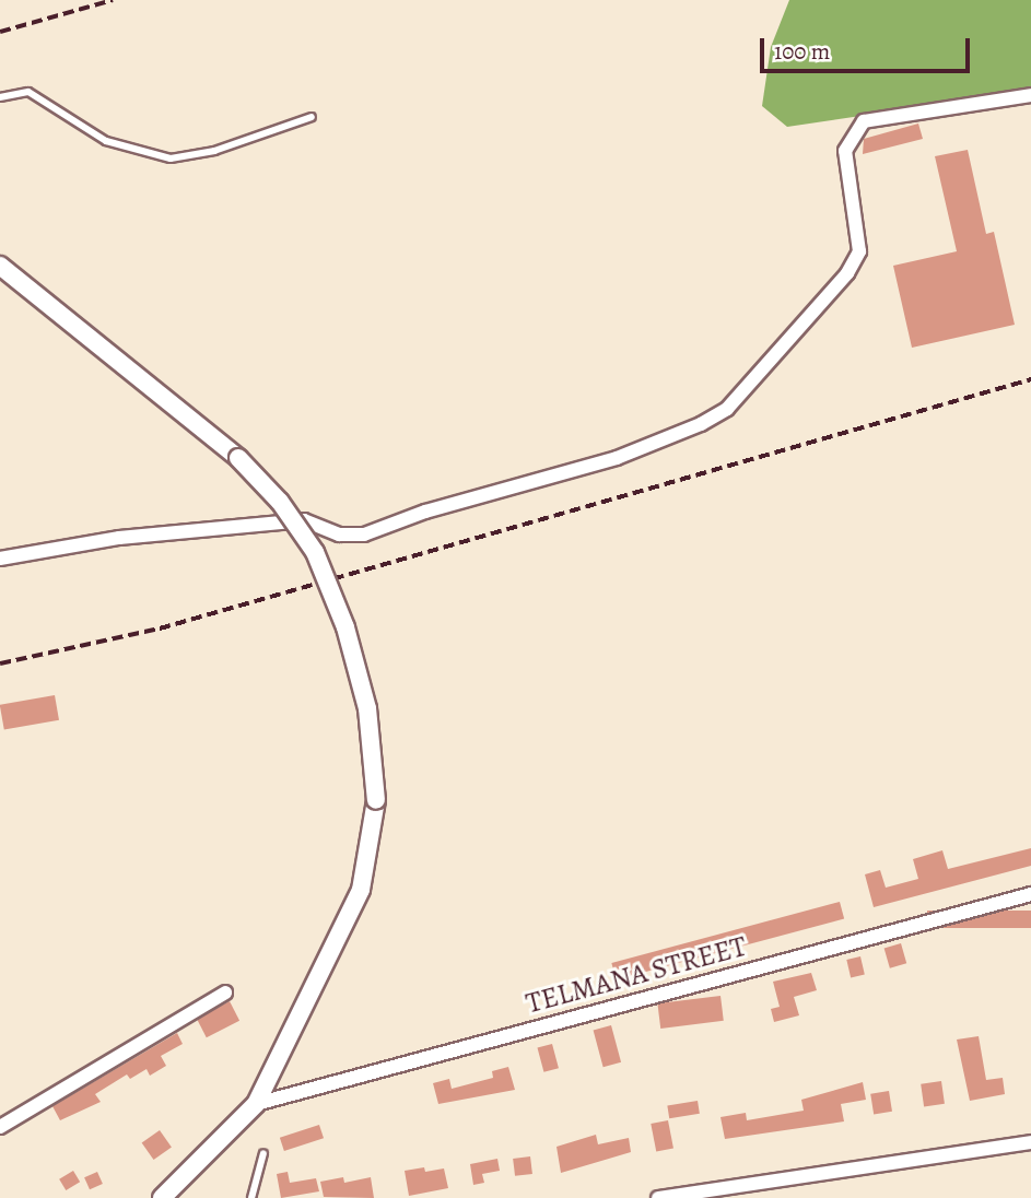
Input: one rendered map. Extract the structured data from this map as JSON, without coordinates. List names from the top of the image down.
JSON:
{
  "streets": {
    "street": ["TELMANA STREET"]
  },
  "scale_bar": "100 m"
}
